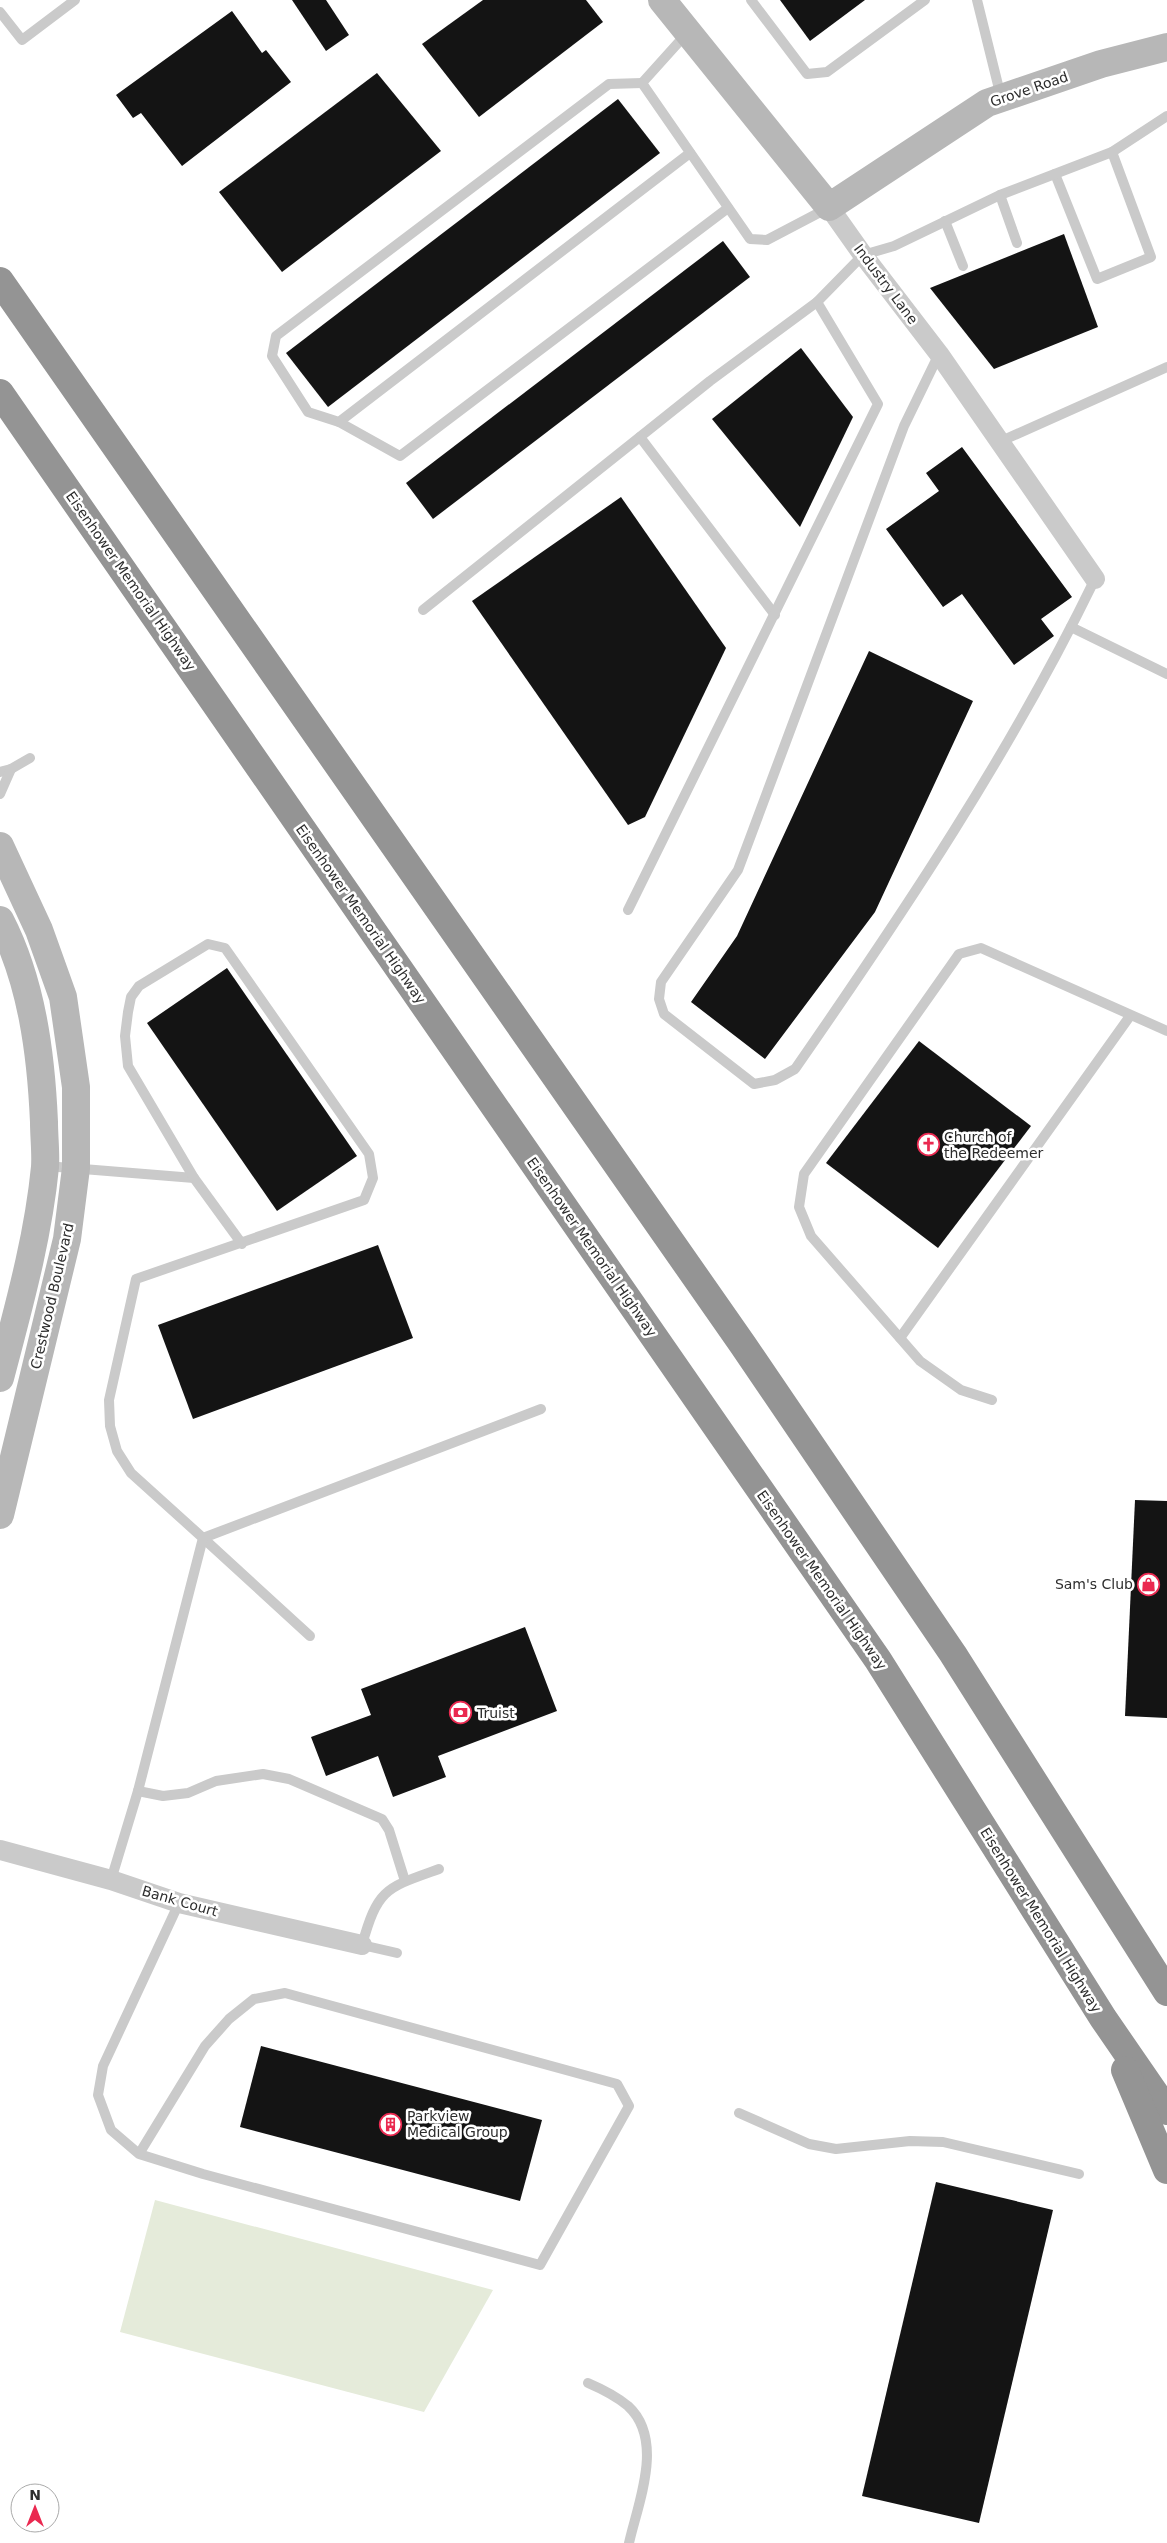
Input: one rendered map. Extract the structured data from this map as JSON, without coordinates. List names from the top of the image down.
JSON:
{
  "streets": {
    "highway": ["Eisenhower Memorial Highway"],
    "main road": ["Grove Road", "Industry Lane", "Crestwood Boulevard"],
    "street": ["Bank Court"]
  },
  "crossings": [
    ["Grove Road", "Industry Lane"]
  ],
  "places": {
    "church": ["Church of the Redeemer"],
    "shop": ["Sam's Club"],
    "bank": ["Truist"],
    "building": ["Parkview Medical Group"]
  },
  "north": "top"
}
